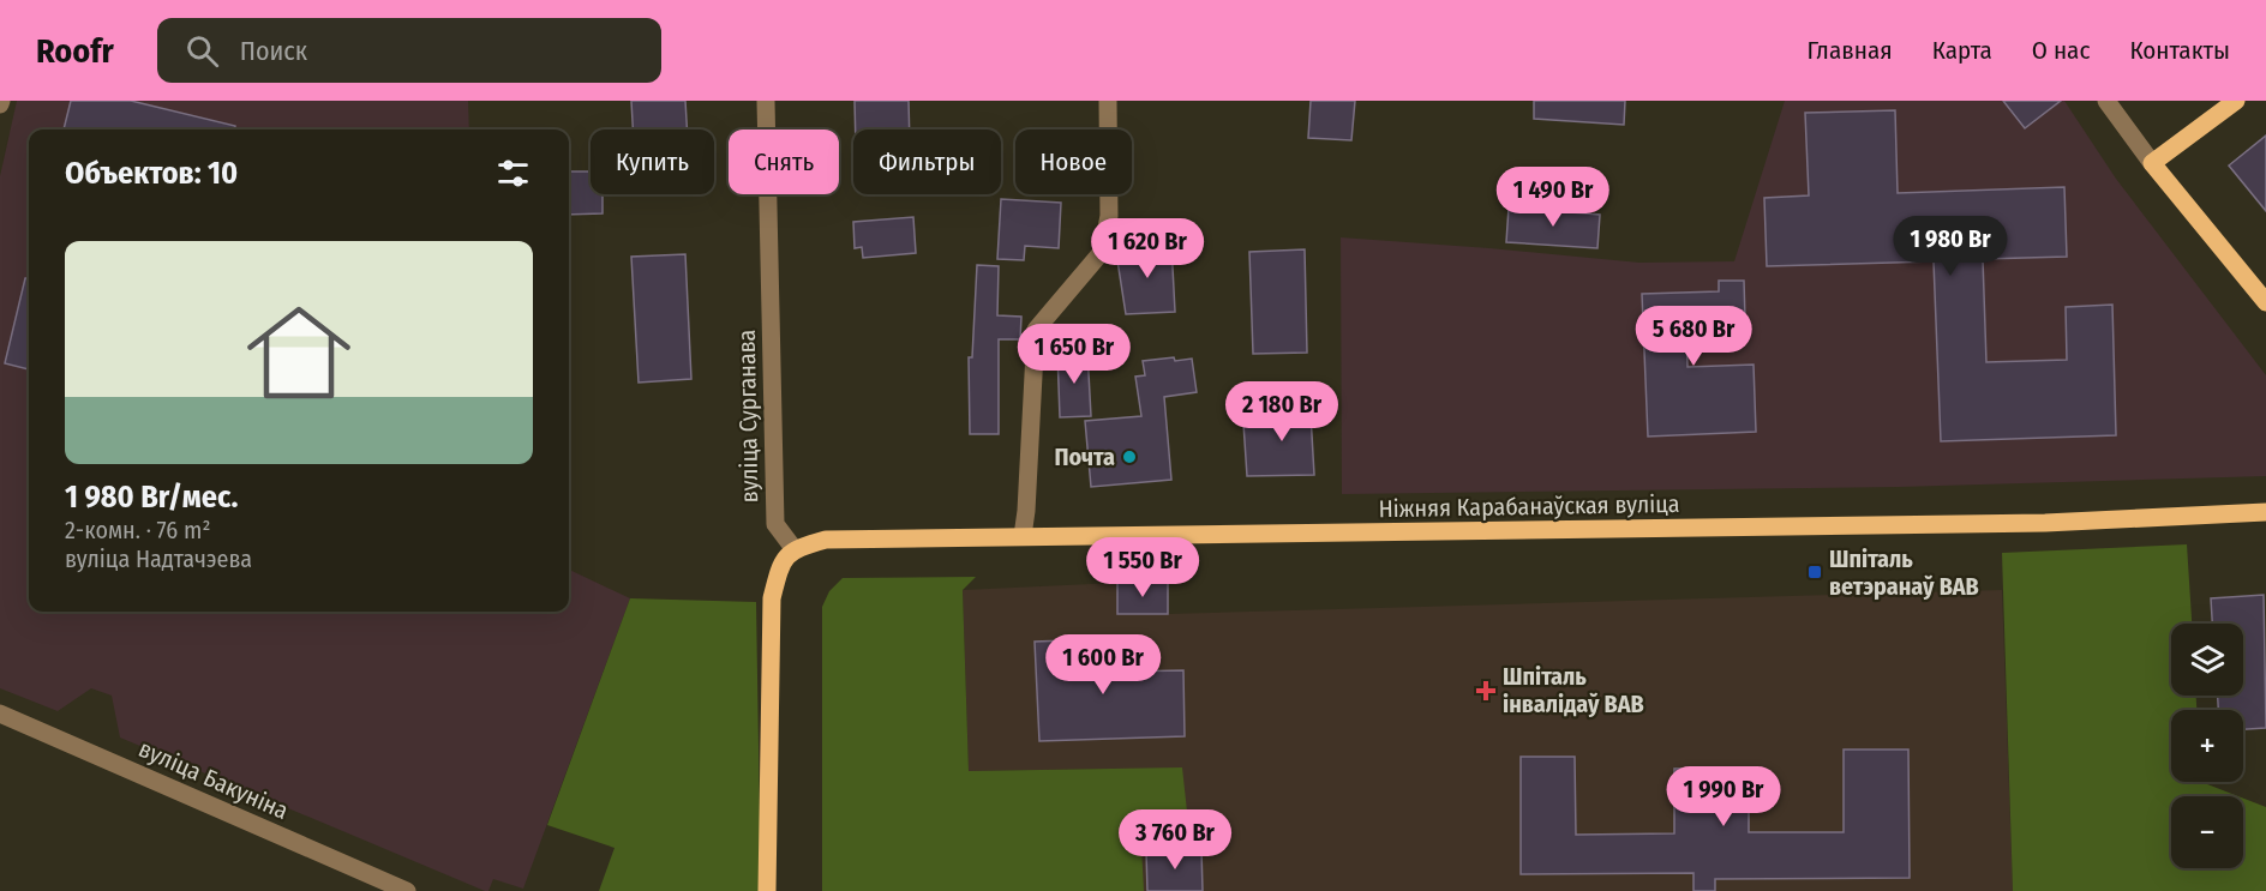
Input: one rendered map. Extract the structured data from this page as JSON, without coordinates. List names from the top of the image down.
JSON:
{
  "streets": {
    "main road": ["Ніжняя Карабанаўская вуліца"],
    "street": ["вуліца Сурганава", "вуліца Бакуніна"]
  },
  "crossings": [
    ["вуліца Сурганава", "Ніжняя Карабанаўская вуліца"]
  ],
  "places": {
    "other": ["Почта"],
    "transit": ["Шпіталь ветэранаў ВАВ"],
    "health": ["Шпіталь інвалідаў ВАВ"]
  },
  "page": {
    "header": "Roofr",
    "search": "Поиск",
    "nav": [
      "Главная",
      "Карта",
      "О нас",
      "Контакты"
    ],
    "chip": [
      "Купить",
      "Снять",
      "Фильтры",
      "Новое"
    ],
    "heading": "Объектов: 10",
    "price": [
      "1 490 Br",
      "1 980 Br",
      "1 620 Br",
      "5 680 Br",
      "1 650 Br",
      "2 180 Br",
      "1 550 Br",
      "1 600 Br",
      "1 990 Br",
      "3 760 Br"
    ],
    "list": [
      {
        "name": "1 980 Br/мес.",
        "note": "2-комн. · 76 m² · вуліца Надтачэева"
      }
    ],
    "map_buttons": ["+", "−"]
  }
}
